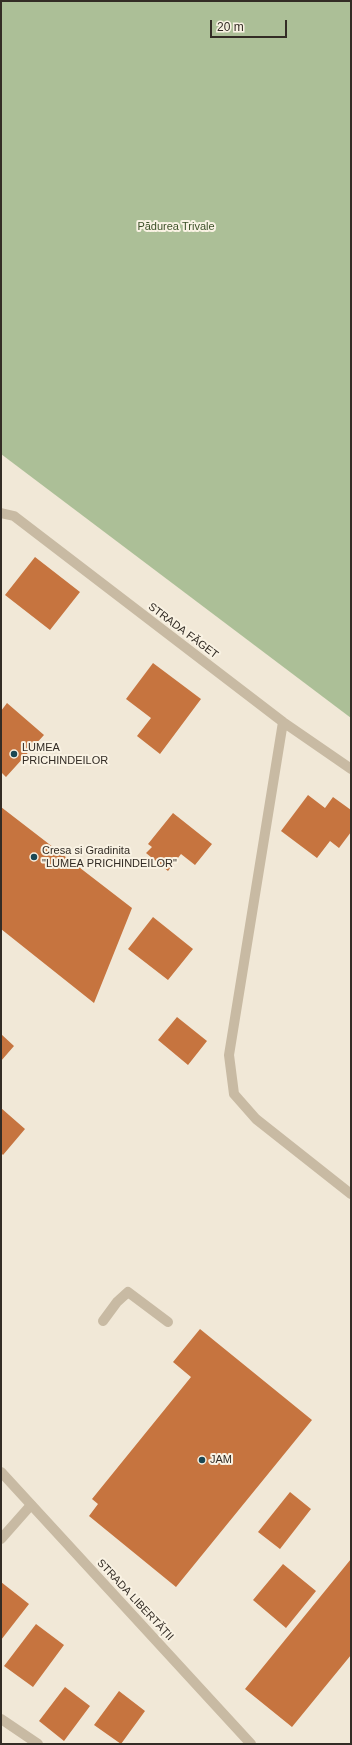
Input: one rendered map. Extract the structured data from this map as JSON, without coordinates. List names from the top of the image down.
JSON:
{
  "streets": {
    "street": ["STRADA FĂGET", "STRADA LIBERTĂȚII"]
  },
  "parks": ["Pădurea Trivale"],
  "places": ["LUMEA PRICHINDEILOR", "Cresa si Gradinita \"LUMEA PRICHINDEILOR\"", "JAM"],
  "scale_bar": "20 m"
}
